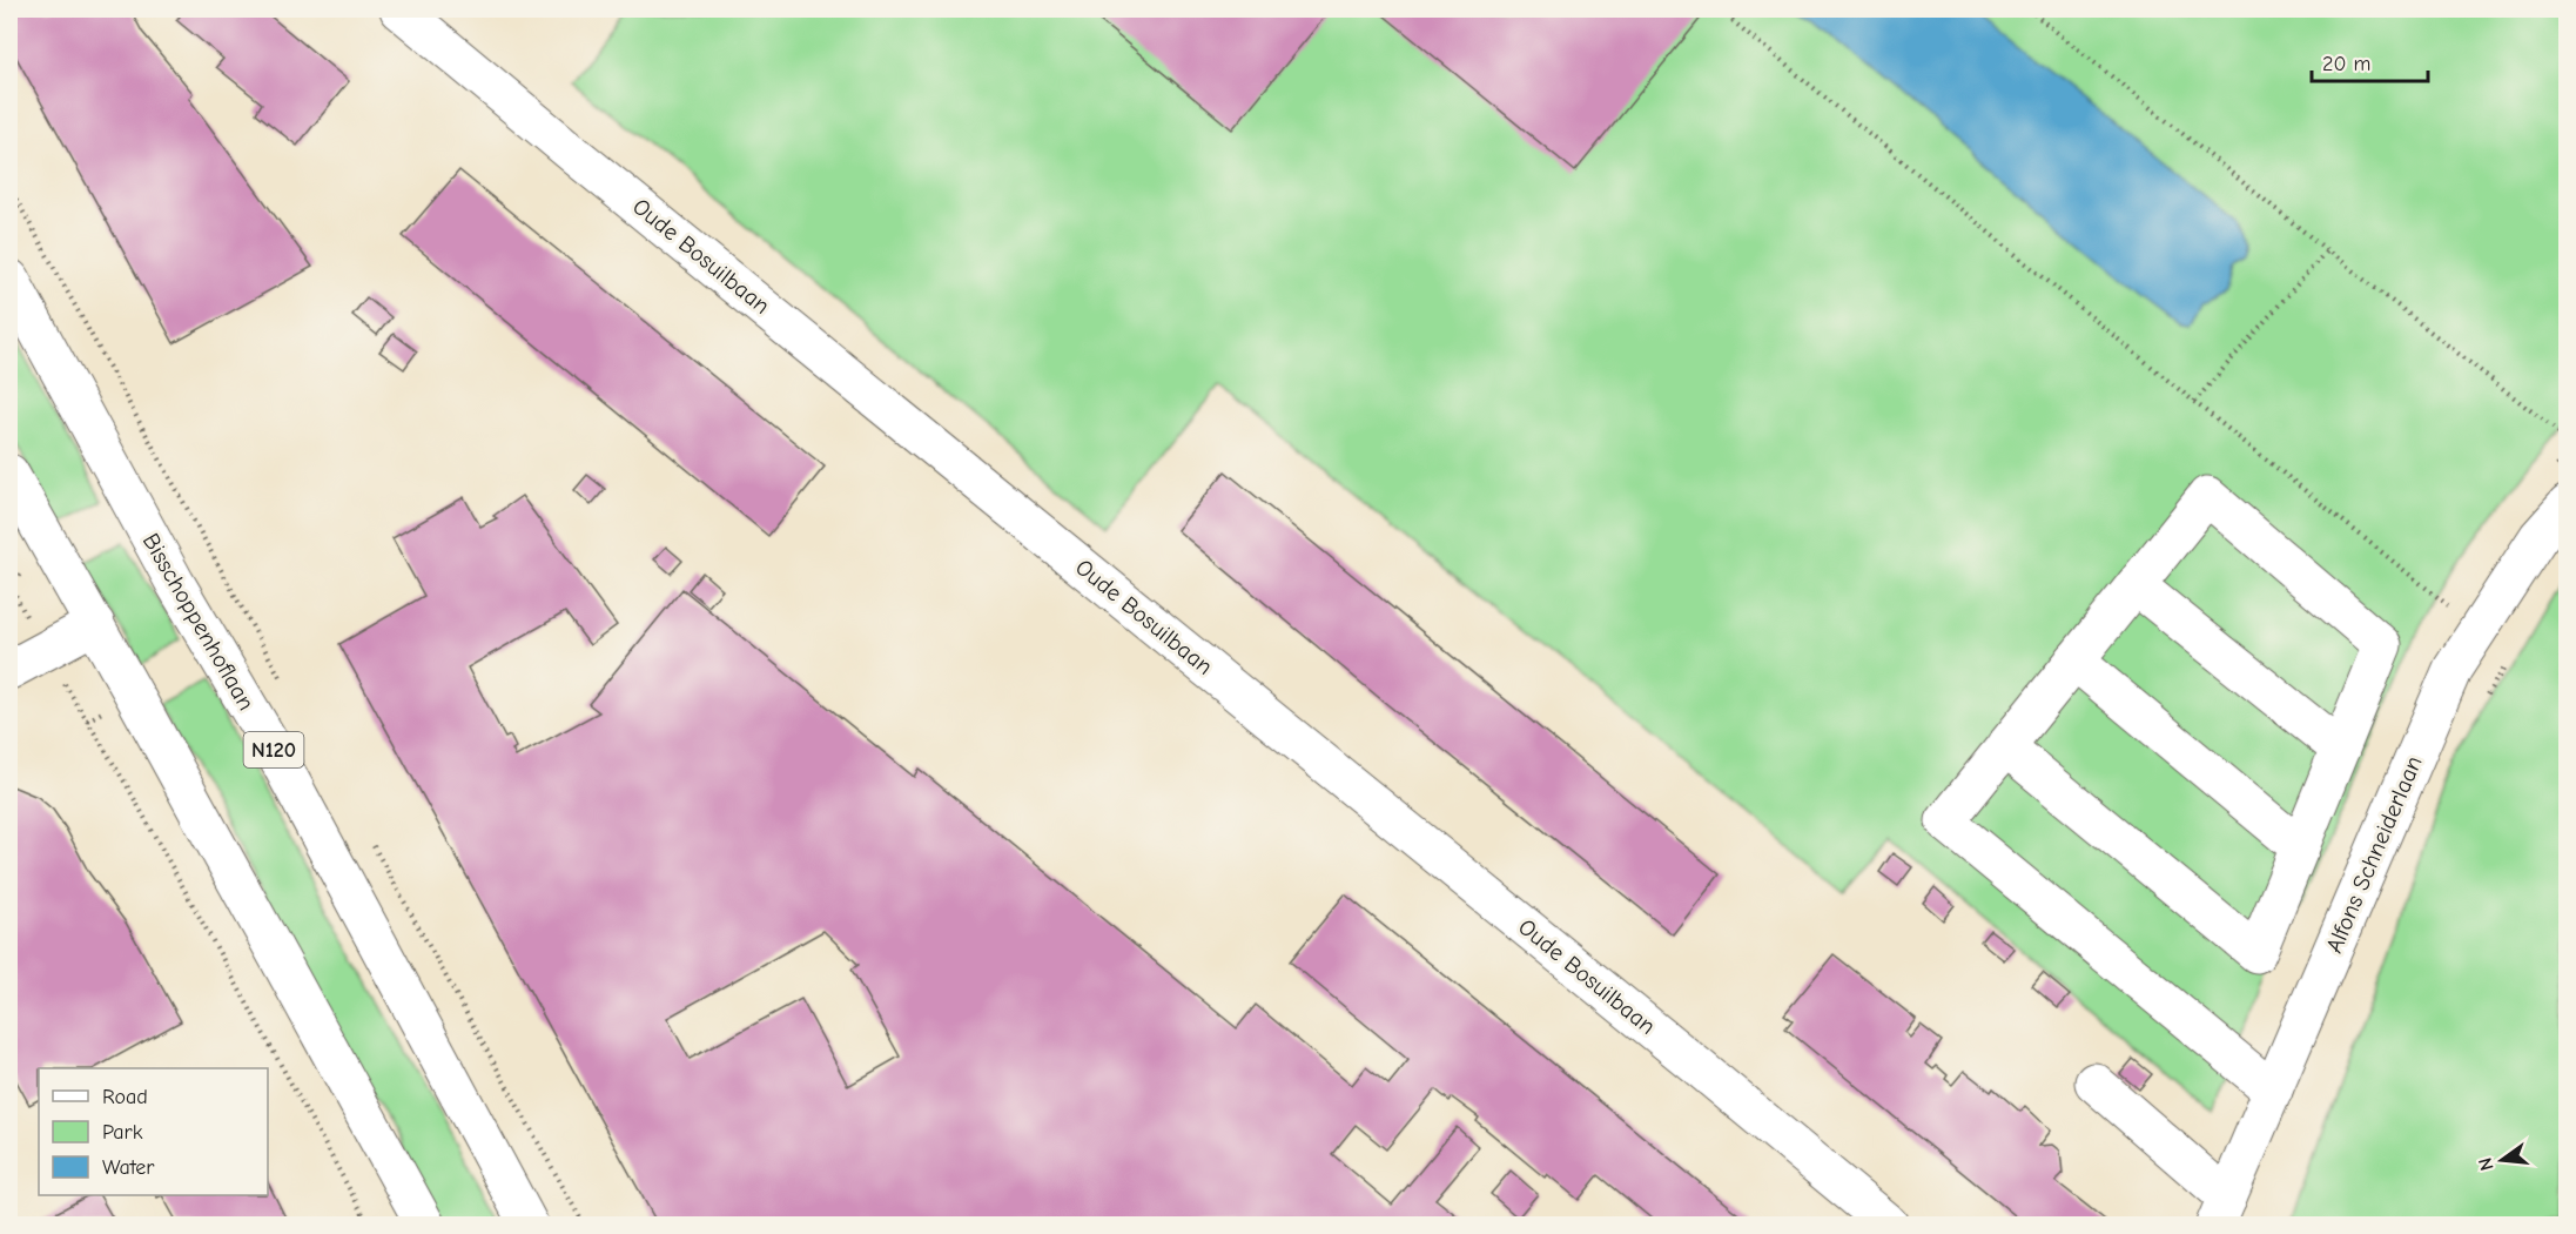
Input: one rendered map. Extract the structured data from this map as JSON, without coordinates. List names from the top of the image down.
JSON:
{
  "streets": {
    "street": [
      "Oude Bosuilbaan",
      "Bisschoppenhoflaan",
      "N120",
      "Alfons Schneiderlaan"
    ]
  },
  "legend": ["Road", "Park", "Water"],
  "scale_bar": "20 m",
  "north": "left"
}
